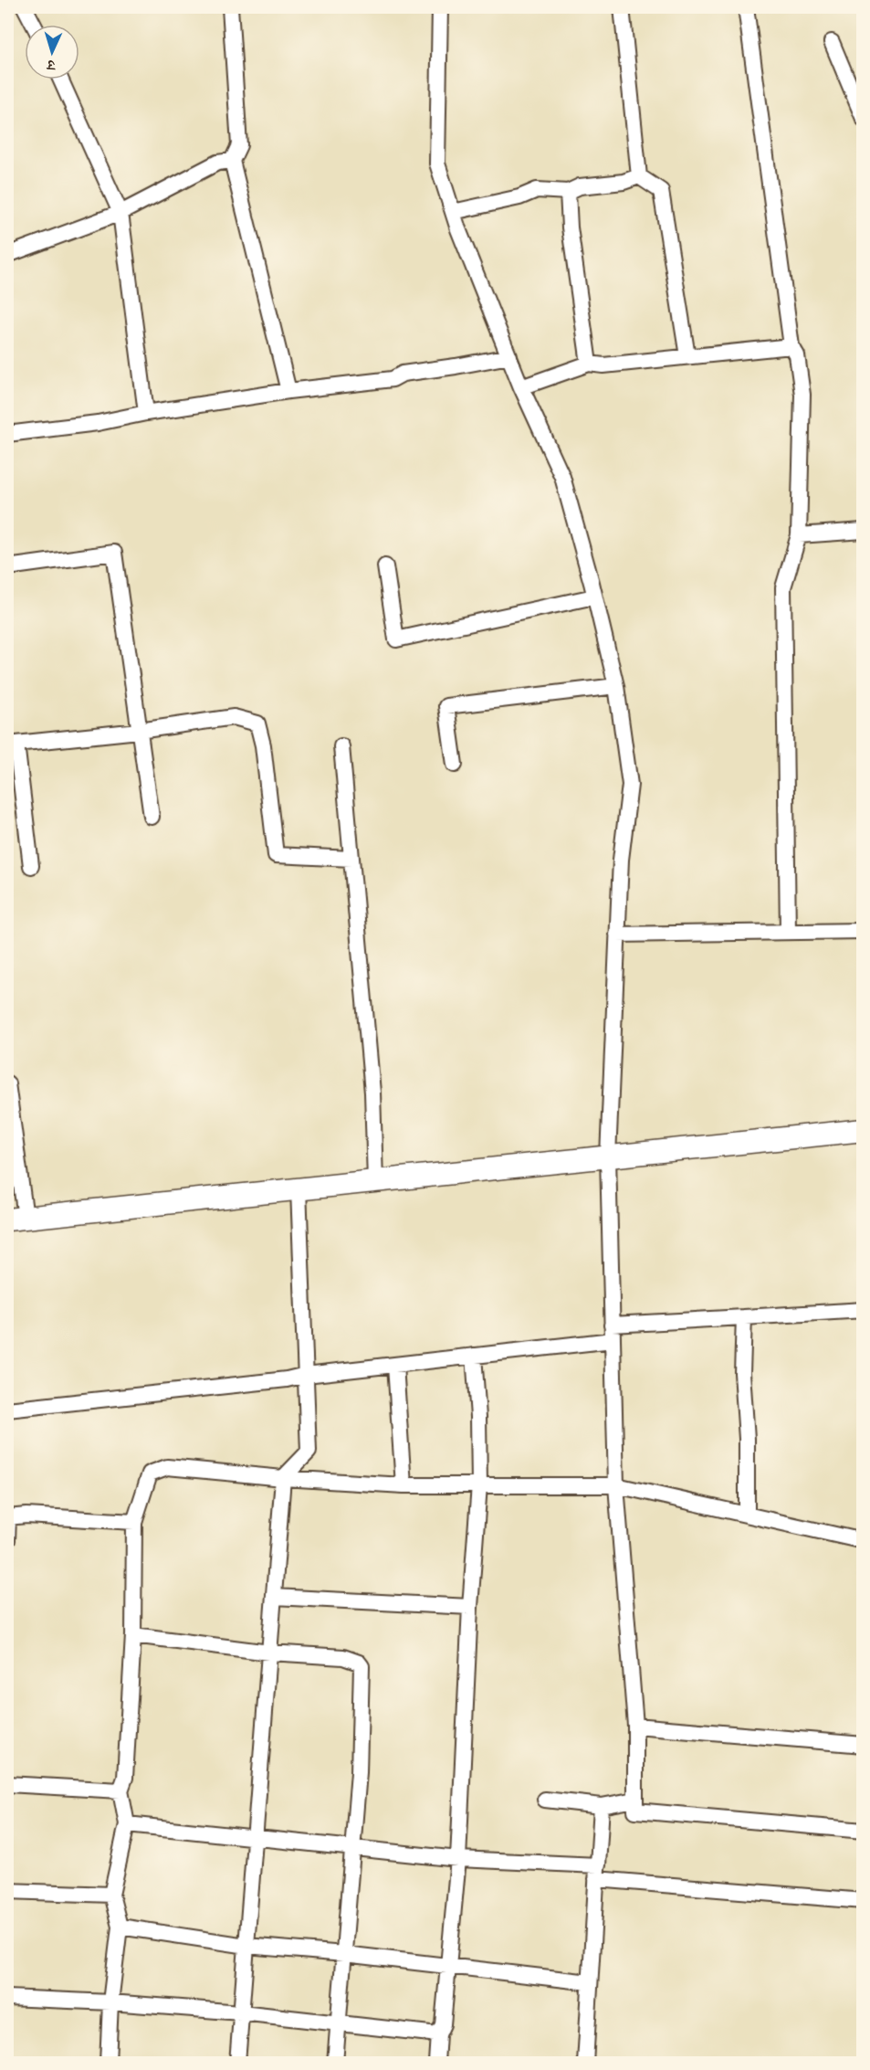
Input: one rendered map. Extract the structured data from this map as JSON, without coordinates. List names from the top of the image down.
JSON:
{
  "north": "bottom"
}
